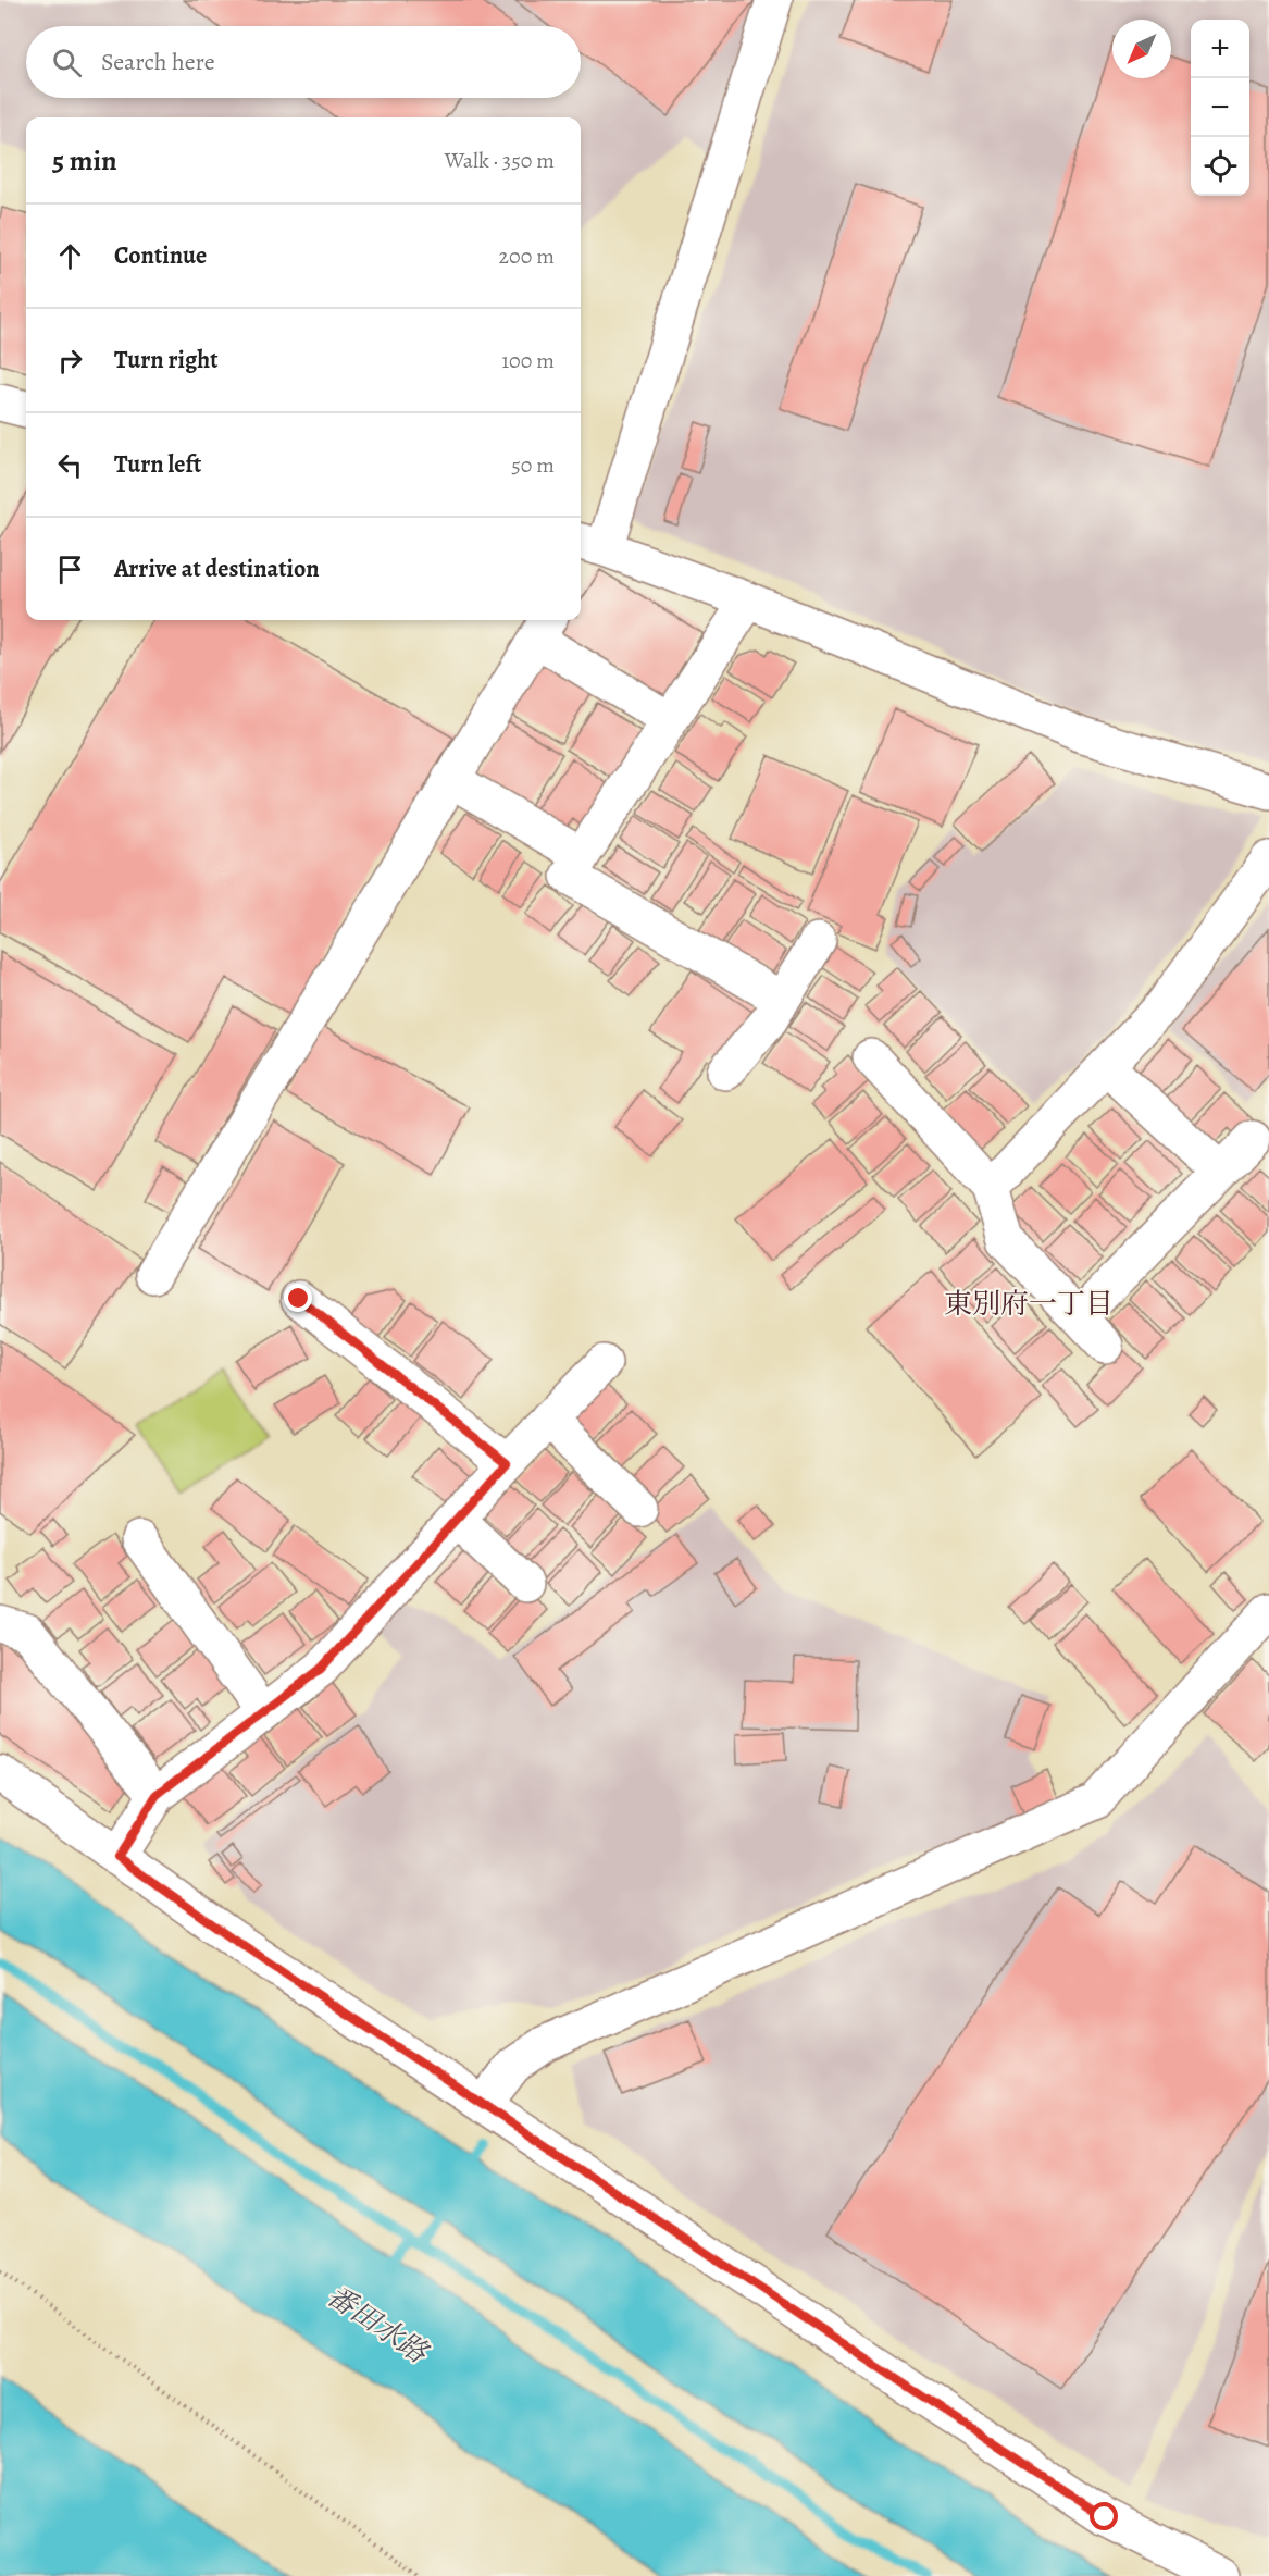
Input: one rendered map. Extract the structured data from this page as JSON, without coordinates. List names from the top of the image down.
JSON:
{
  "districts": ["東別府一丁目"],
  "water": ["番田水路"],
  "north": "bottom left",
  "page": {
    "map_buttons": ["+", "−"],
    "search": "Search here",
    "heading": ["5 min", "Walk · 350 m"],
    "list": [
      ["Continue", "200 m"],
      ["Turn right", "100 m"],
      ["Turn left", "50 m"],
      "Arrive at destination"
    ]
  }
}
